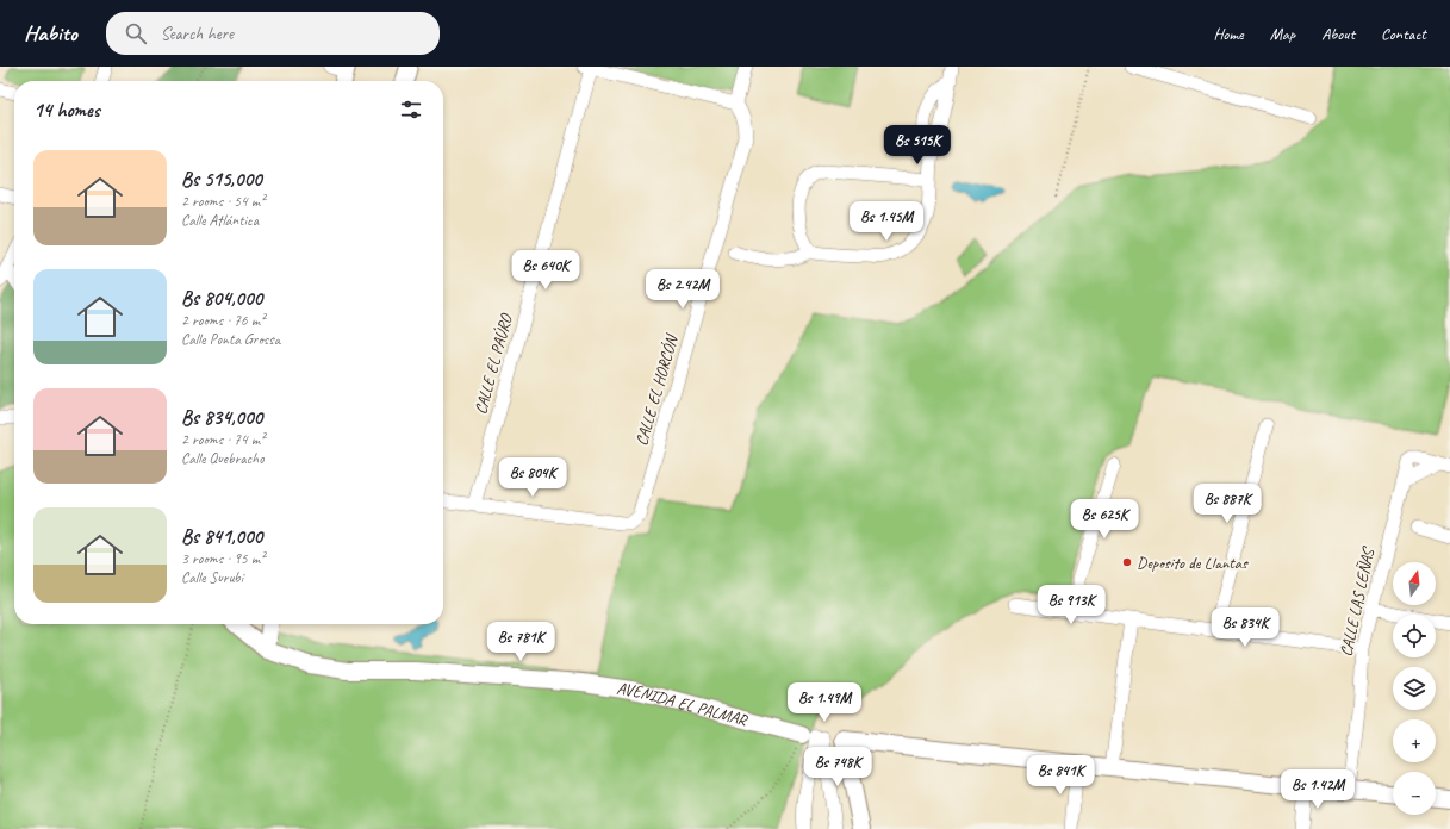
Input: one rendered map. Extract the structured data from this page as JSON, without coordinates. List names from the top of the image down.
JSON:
{
  "streets": {
    "street": [
      "CALLE EL PAÚRO",
      "CALLE EL HORCÓN",
      "CALLE LAS LEÑAS",
      "AVENIDA EL PALMAR"
    ]
  },
  "crossings": [
    ["CALLE EL PAÚRO", "CALLE EL HORCÓN"],
    ["CALLE LAS LEÑAS", "AVENIDA EL PALMAR"]
  ],
  "places": ["Deposito de Llantas"],
  "north": "top",
  "page": {
    "header": "Habito",
    "search": "Search here",
    "nav": [
      "Home",
      "Map",
      "About",
      "Contact"
    ],
    "heading": "14 homes",
    "price": [
      "Bs 515K",
      "Bs 1.45M",
      "Bs 640K",
      "Bs 2.42M",
      "Bs 804K",
      "Bs 887K",
      "Bs 625K",
      "Bs 913K",
      "Bs 834K",
      "Bs 781K",
      "Bs 1.49M",
      "Bs 748K",
      "Bs 841K",
      "Bs 1.42M"
    ],
    "list": [
      {
        "name": "Bs 515,000",
        "note": "2 rooms · 54 m² · Calle Atlántica"
      },
      {
        "name": "Bs 804,000",
        "note": "2 rooms · 76 m² · Calle Ponta Grossa"
      },
      {
        "name": "Bs 834,000",
        "note": "2 rooms · 74 m² · Calle Quebracho"
      },
      {
        "name": "Bs 841,000",
        "note": "3 rooms · 95 m² · Calle Surubi"
      }
    ],
    "map_buttons": ["+", "−"]
  }
}
